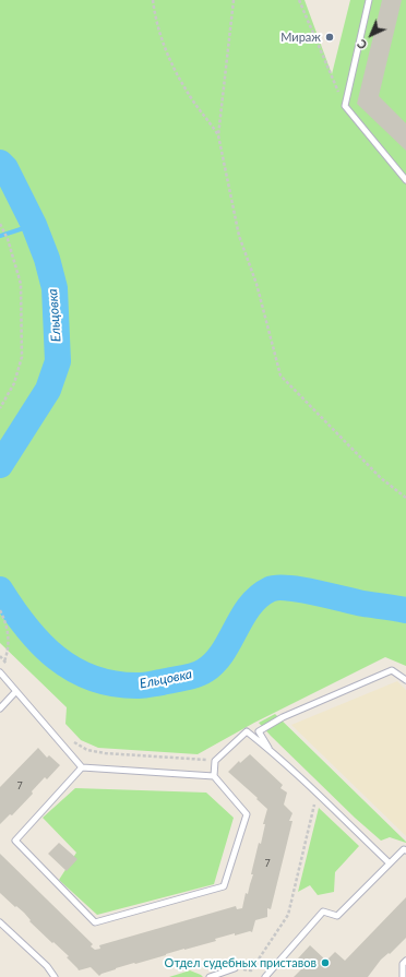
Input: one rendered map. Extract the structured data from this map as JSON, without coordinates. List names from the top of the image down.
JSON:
{
  "water": ["Ельцовка"],
  "places": ["Мираж", "Отдел судебных приставов"],
  "house_numbers": ["7", "7"],
  "north": "bottom left"
}
